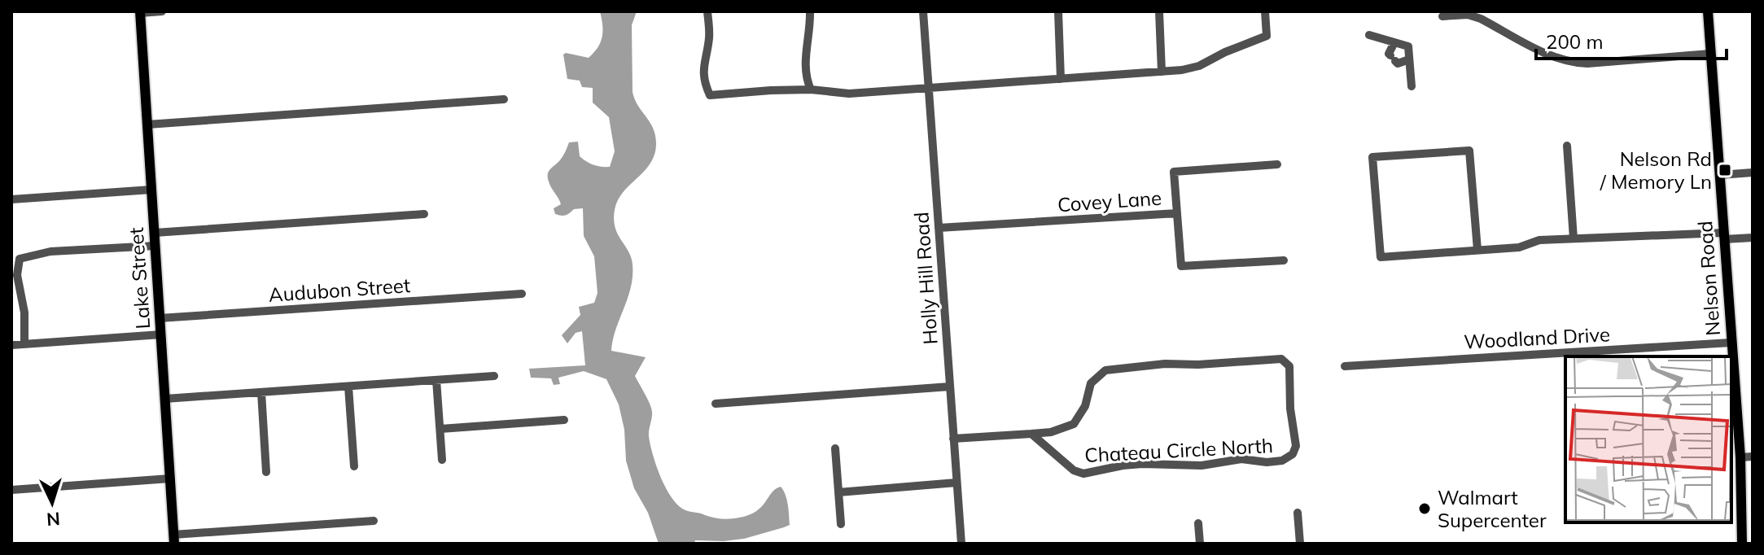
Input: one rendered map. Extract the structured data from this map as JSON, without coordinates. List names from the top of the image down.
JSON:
{
  "streets": {
    "main road": ["Lake Street", "Nelson Road"],
    "street": [
      "Covey Lane",
      "Holly Hill Road",
      "Audubon Street",
      "Woodland Drive",
      "Chateau Circle North"
    ]
  },
  "crossings": [
    ["Covey Lane", "Holly Hill Road"],
    ["Lake Street", "Audubon Street"],
    ["Nelson Road", "Woodland Drive"]
  ],
  "places": {
    "transit": ["Nelson Rd / Memory Ln"],
    "other": ["Walmart Supercenter"]
  },
  "scale_bar": "200 m",
  "north": "bottom"
}
